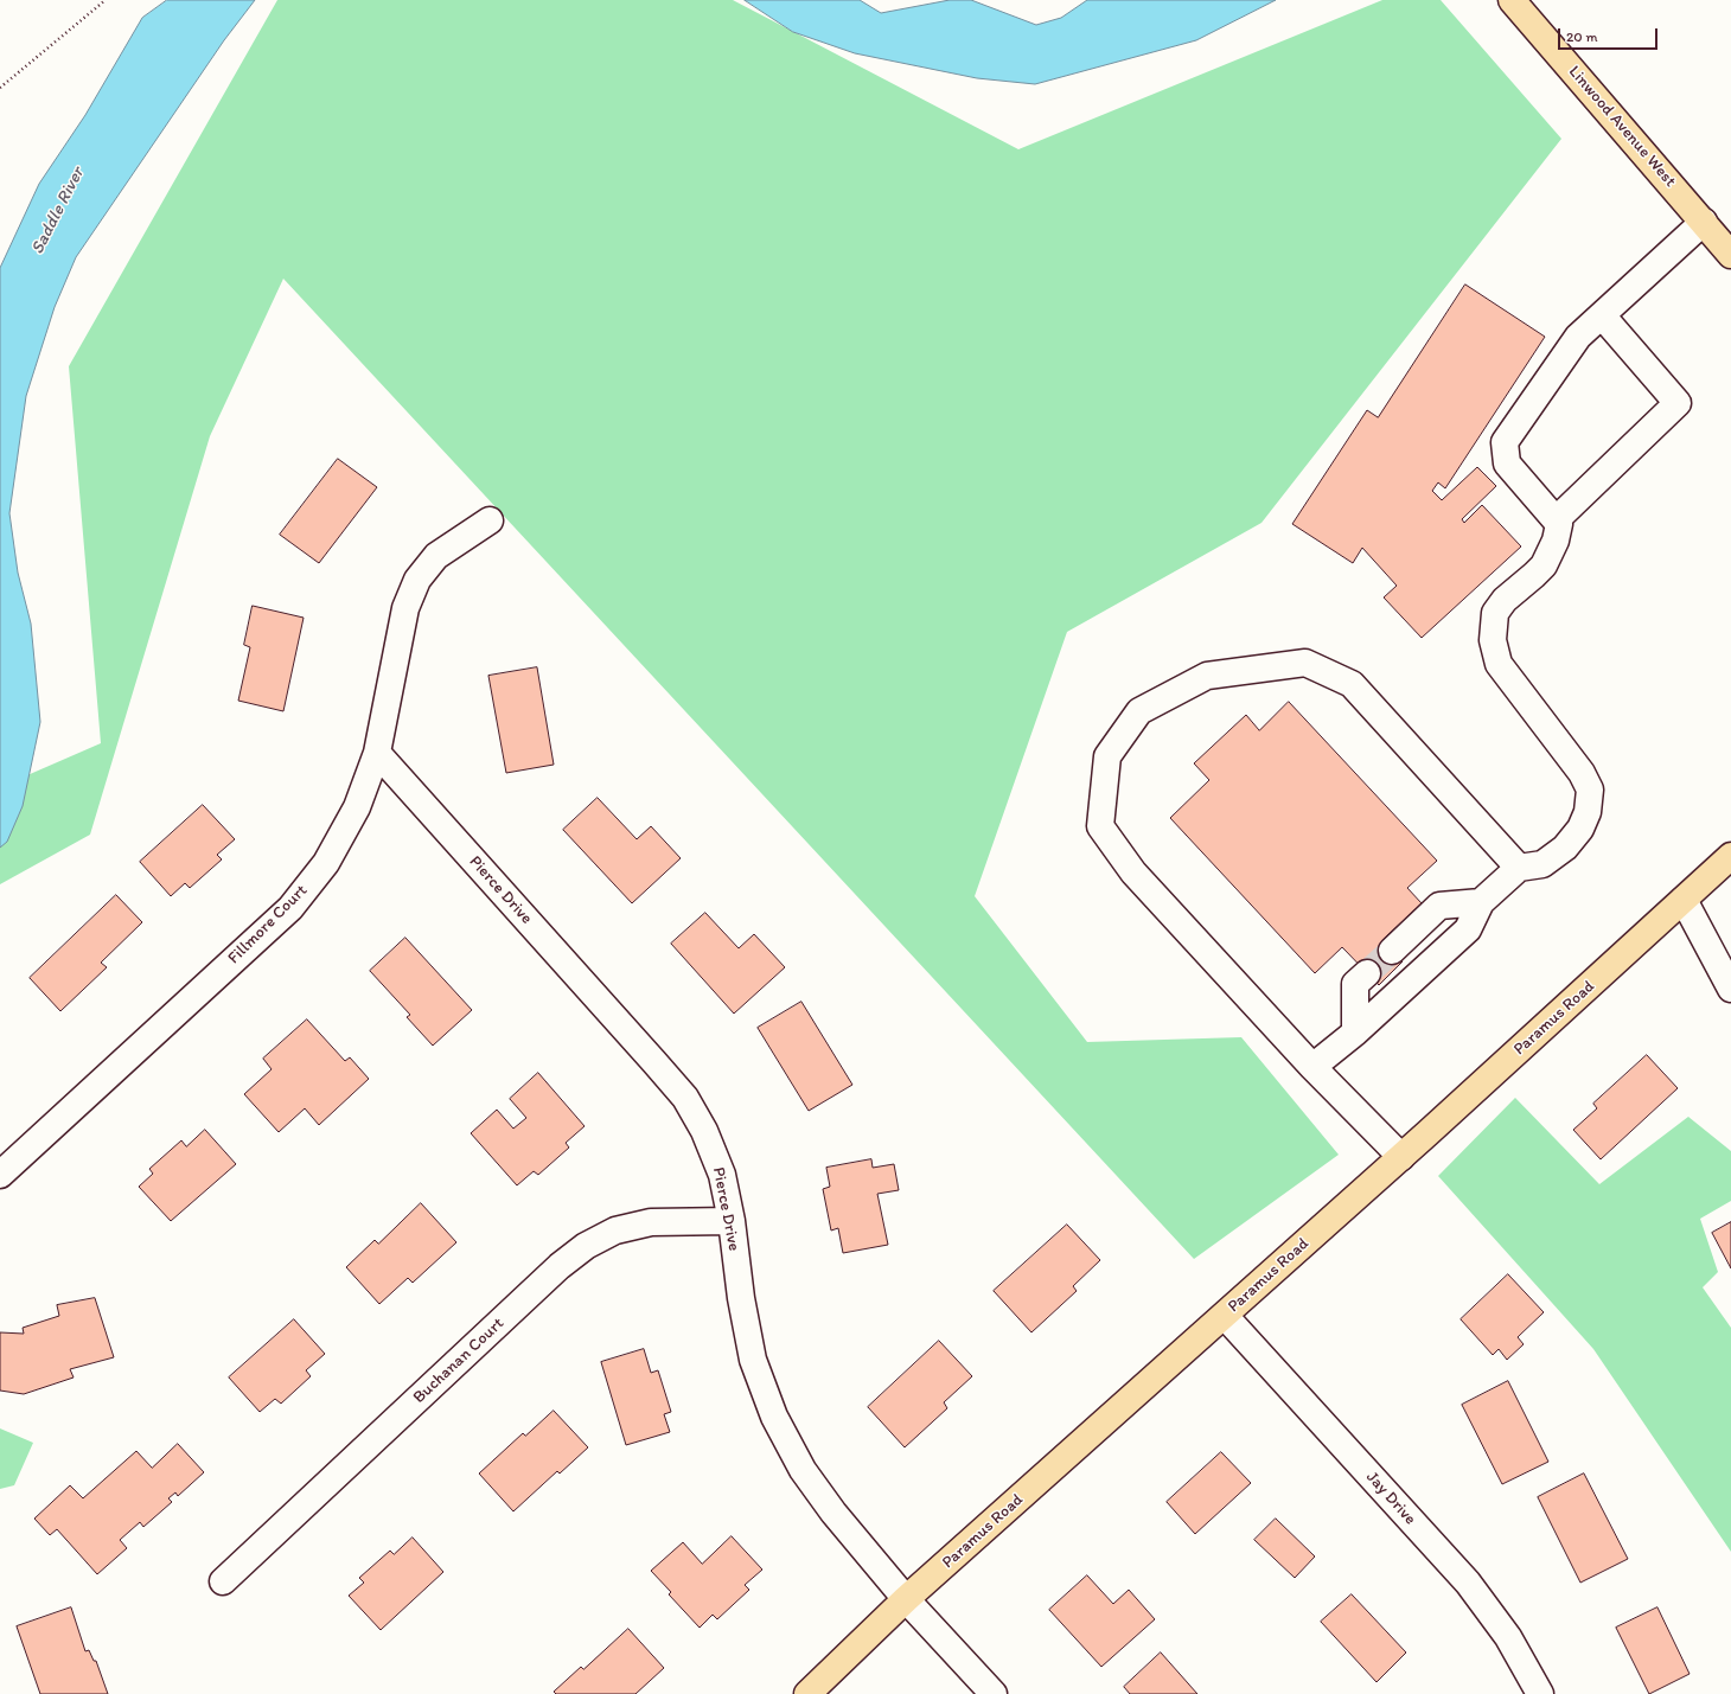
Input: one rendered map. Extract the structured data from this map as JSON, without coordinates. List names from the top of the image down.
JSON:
{
  "streets": {
    "main road": ["Linwood Avenue West", "Paramus Road"],
    "street": [
      "Pierce Drive",
      "Fillmore Court",
      "Buchanan Court",
      "Jay Drive"
    ]
  },
  "crossings": [
    ["Pierce Drive", "Fillmore Court"],
    ["Pierce Drive", "Paramus Road"],
    ["Pierce Drive", "Buchanan Court"],
    ["Paramus Road", "Jay Drive"]
  ],
  "water": ["Saddle River"],
  "scale_bar": "20 m"
}
